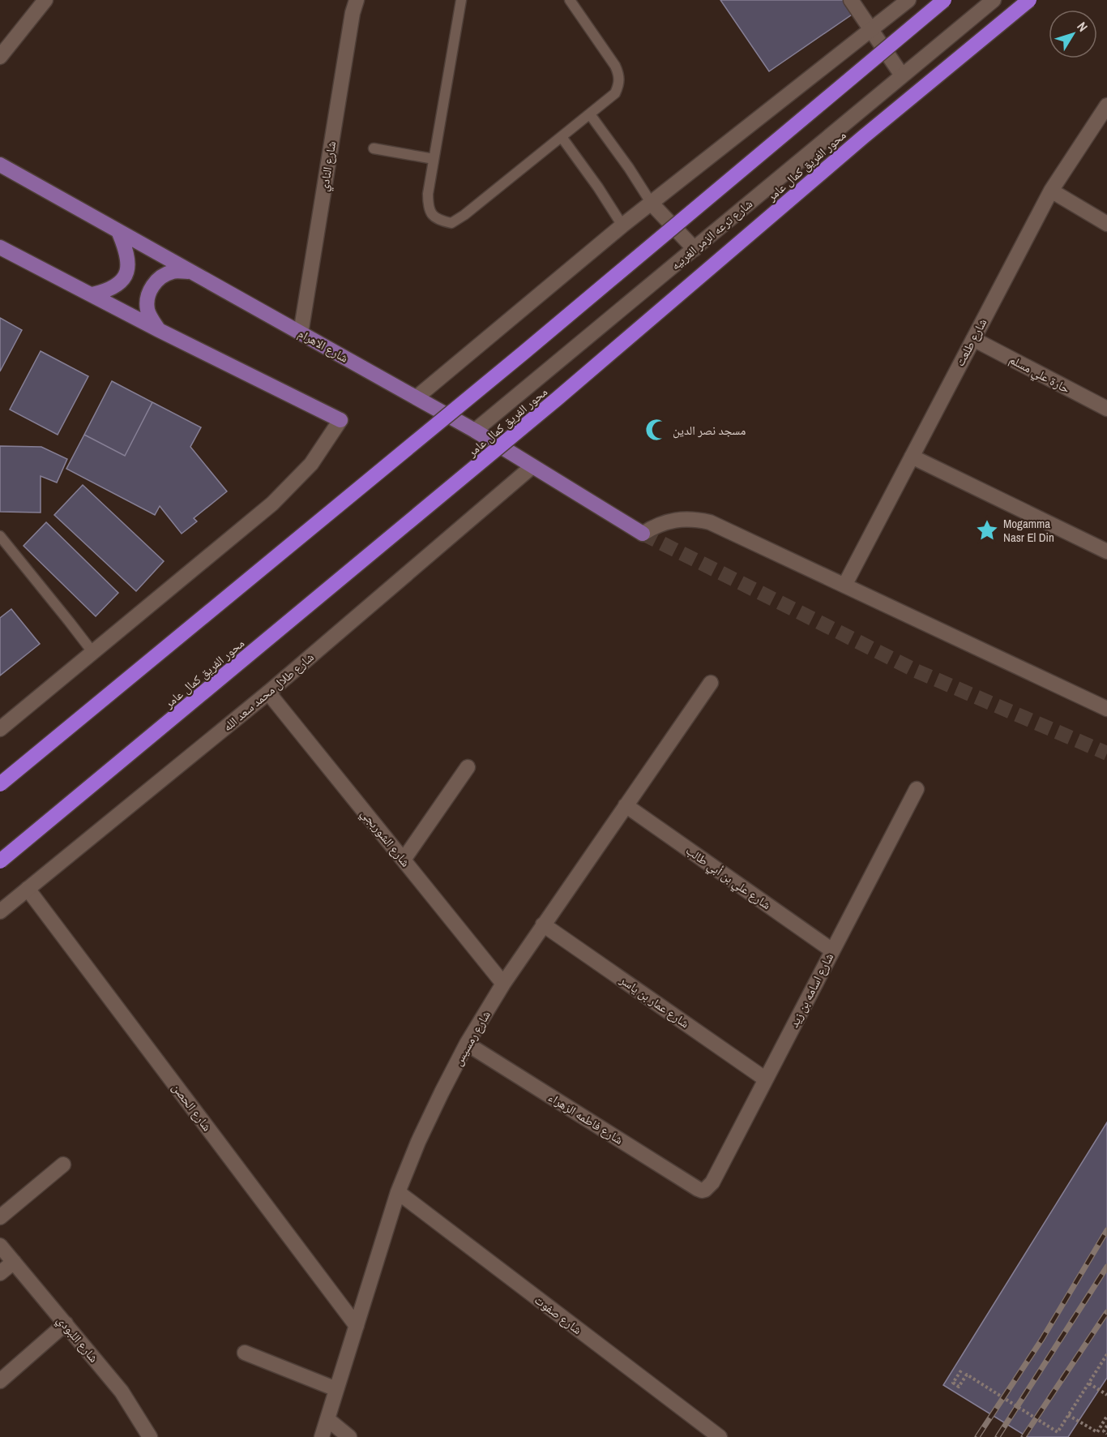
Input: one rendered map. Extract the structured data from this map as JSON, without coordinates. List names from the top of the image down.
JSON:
{
  "streets": {
    "highway": ["محور الفريق كمال عامر"],
    "main road": ["شارع الاهرام"],
    "street": [
      "شارع النادي",
      "شارع ترعه الزمر الغربيه",
      "شارع طلعت",
      "حارة علي مسلم",
      "شارع طلال محمد سعد الله",
      "شارع الشوربجي",
      "شارع علي بن أبي طالب",
      "شارع اسامه بن زيد",
      "شارع عمار بن ياسر",
      "شارع رمسيس",
      "شارع الحصن",
      "شارع فاطمه الزهراء",
      "شارع صفوت",
      "شارع اللبودي"
    ]
  },
  "crossings": [
    ["شارع النادي", "شارع الاهرام"],
    ["شارع ترعه الزمر الغربيه", "شارع الاهرام"],
    ["شارع طلعت", "حارة علي مسلم"],
    ["شارع الاهرام", "شارع طلال محمد سعد الله"],
    ["شارع طلال محمد سعد الله", "شارع الشوربجي"],
    ["شارع طلال محمد سعد الله", "شارع الحصن"],
    ["شارع الشوربجي", "شارع رمسيس"],
    ["شارع علي بن أبي طالب", "شارع اسامه بن زيد"],
    ["شارع علي بن أبي طالب", "شارع رمسيس"],
    ["شارع اسامه بن زيد", "شارع عمار بن ياسر"],
    ["شارع اسامه بن زيد", "شارع فاطمه الزهراء"],
    ["شارع عمار بن ياسر", "شارع رمسيس"],
    ["شارع رمسيس", "شارع الحصن"],
    ["شارع رمسيس", "شارع فاطمه الزهراء"],
    ["شارع رمسيس", "شارع صفوت"]
  ],
  "places": {
    "mosque": ["مسجد نصر الدين"],
    "place": ["Mogamma Nasr El Din"]
  },
  "north": "top right"
}
